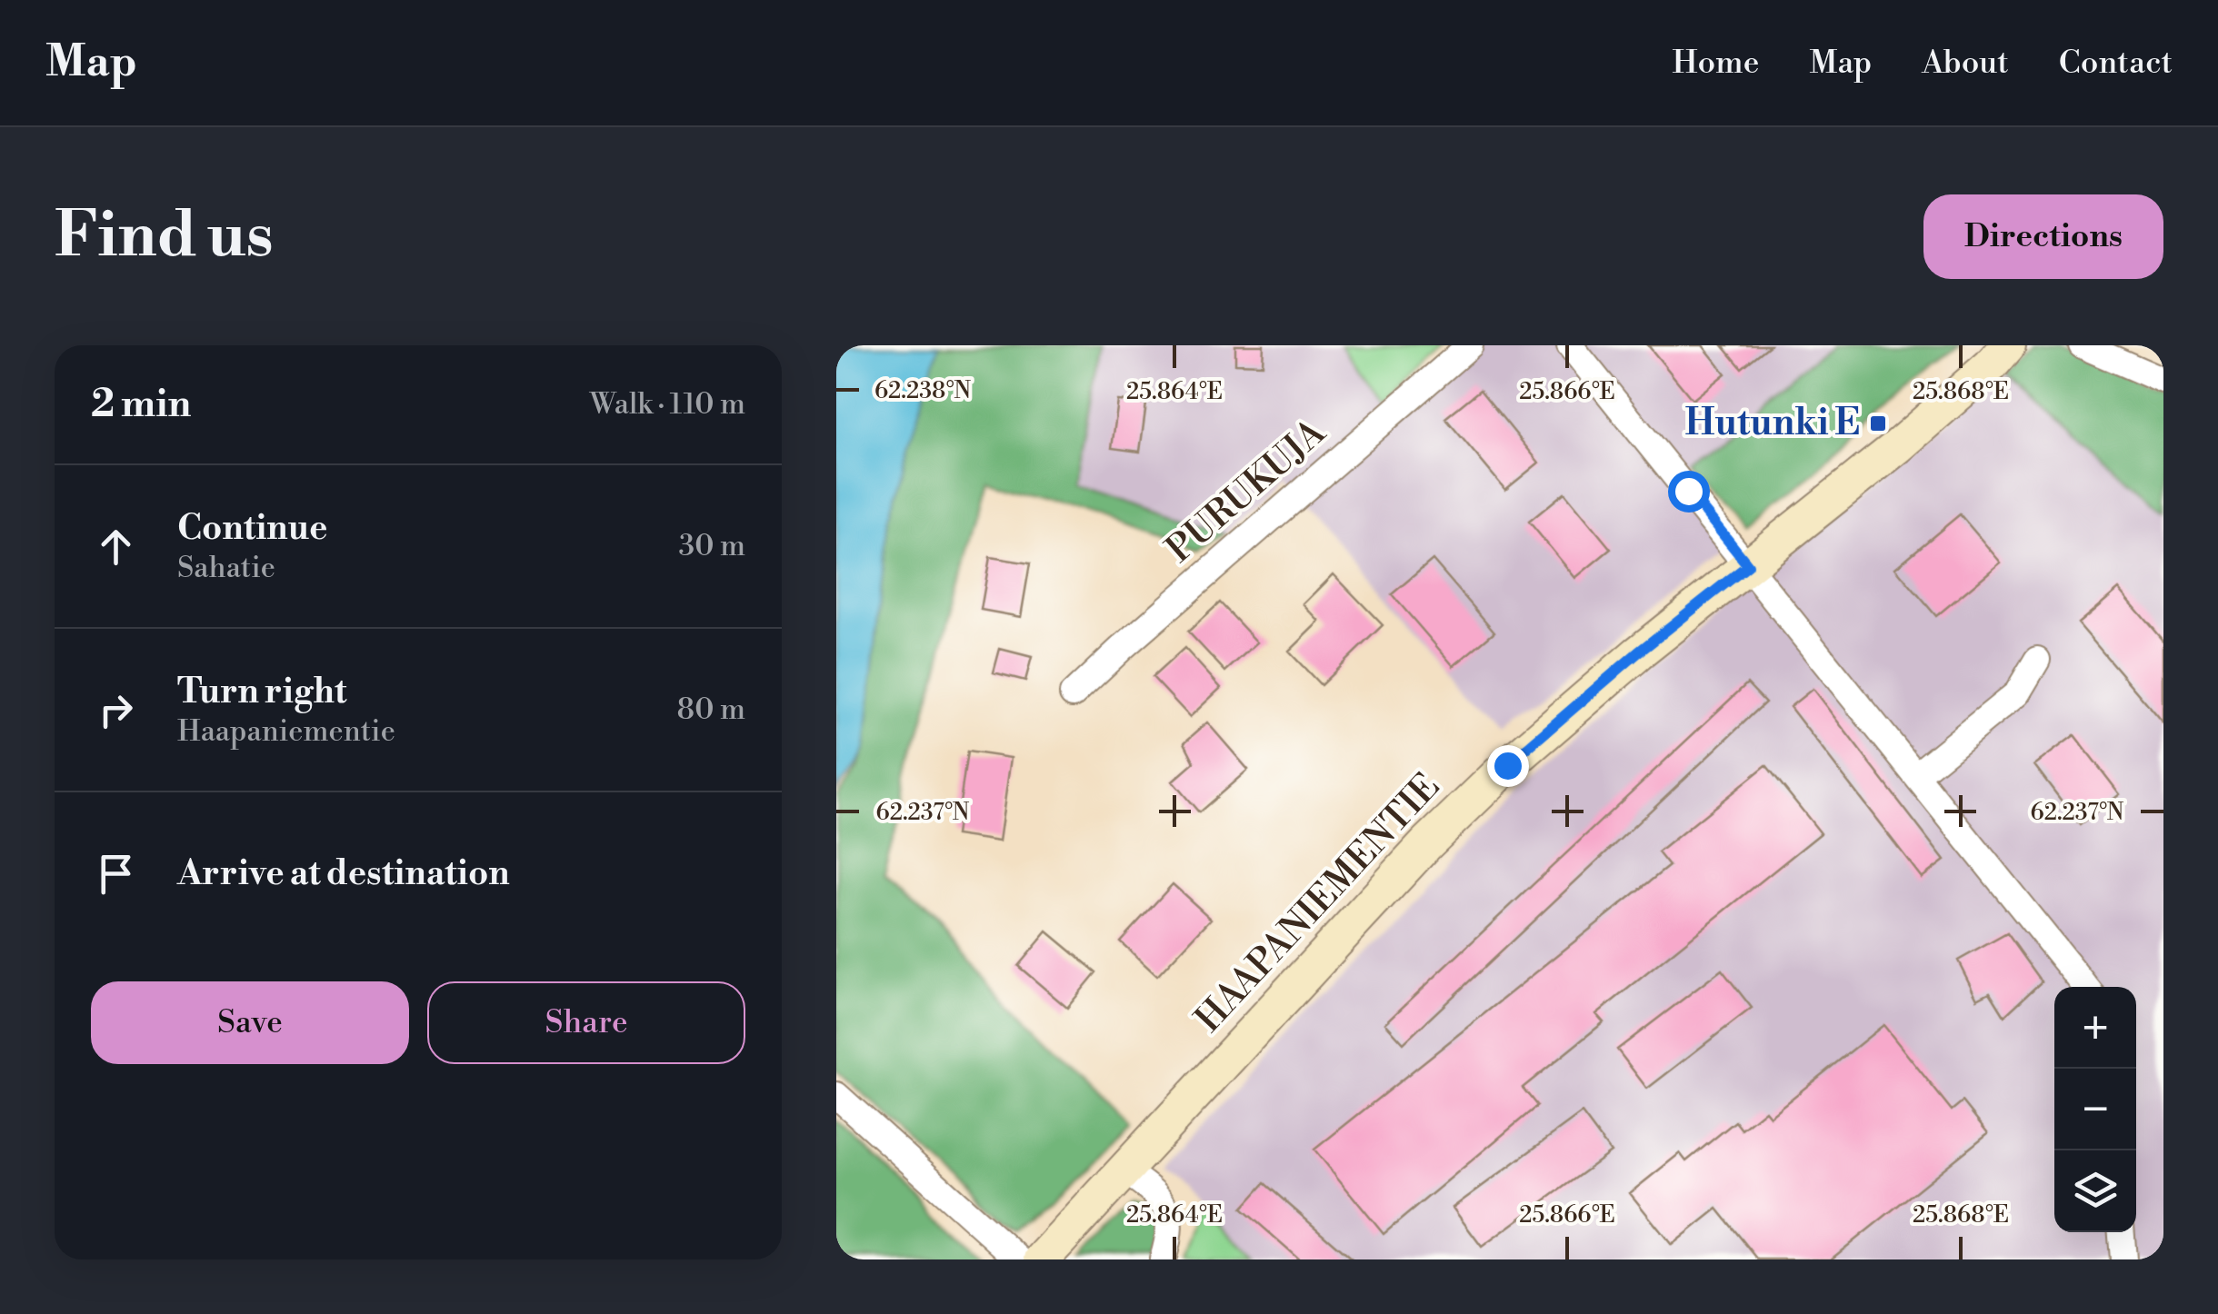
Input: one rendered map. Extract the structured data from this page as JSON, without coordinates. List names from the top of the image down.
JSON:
{
  "streets": {
    "street": ["PURUKUJA", "HAAPANIEMENTIE"]
  },
  "places": {
    "transit": ["Hutunki E"]
  },
  "page": {
    "header": "Map",
    "nav": [
      "Home",
      "Map",
      "About",
      "Contact"
    ],
    "buttons": [
      "Directions",
      ["Save", "Share"]
    ],
    "title": "Find us",
    "heading": ["2 min", "Walk · 110 m"],
    "list": [
      ["Continue", "Sahatie", "30 m"],
      ["Turn right", "Haapaniementie", "80 m"],
      "Arrive at destination"
    ],
    "map_buttons": ["+", "−"]
  },
  "coordinates": [
    "62.238°N",
    "25.864°E",
    "25.866°E",
    "25.868°E",
    "62.237°N"
  ]
}
